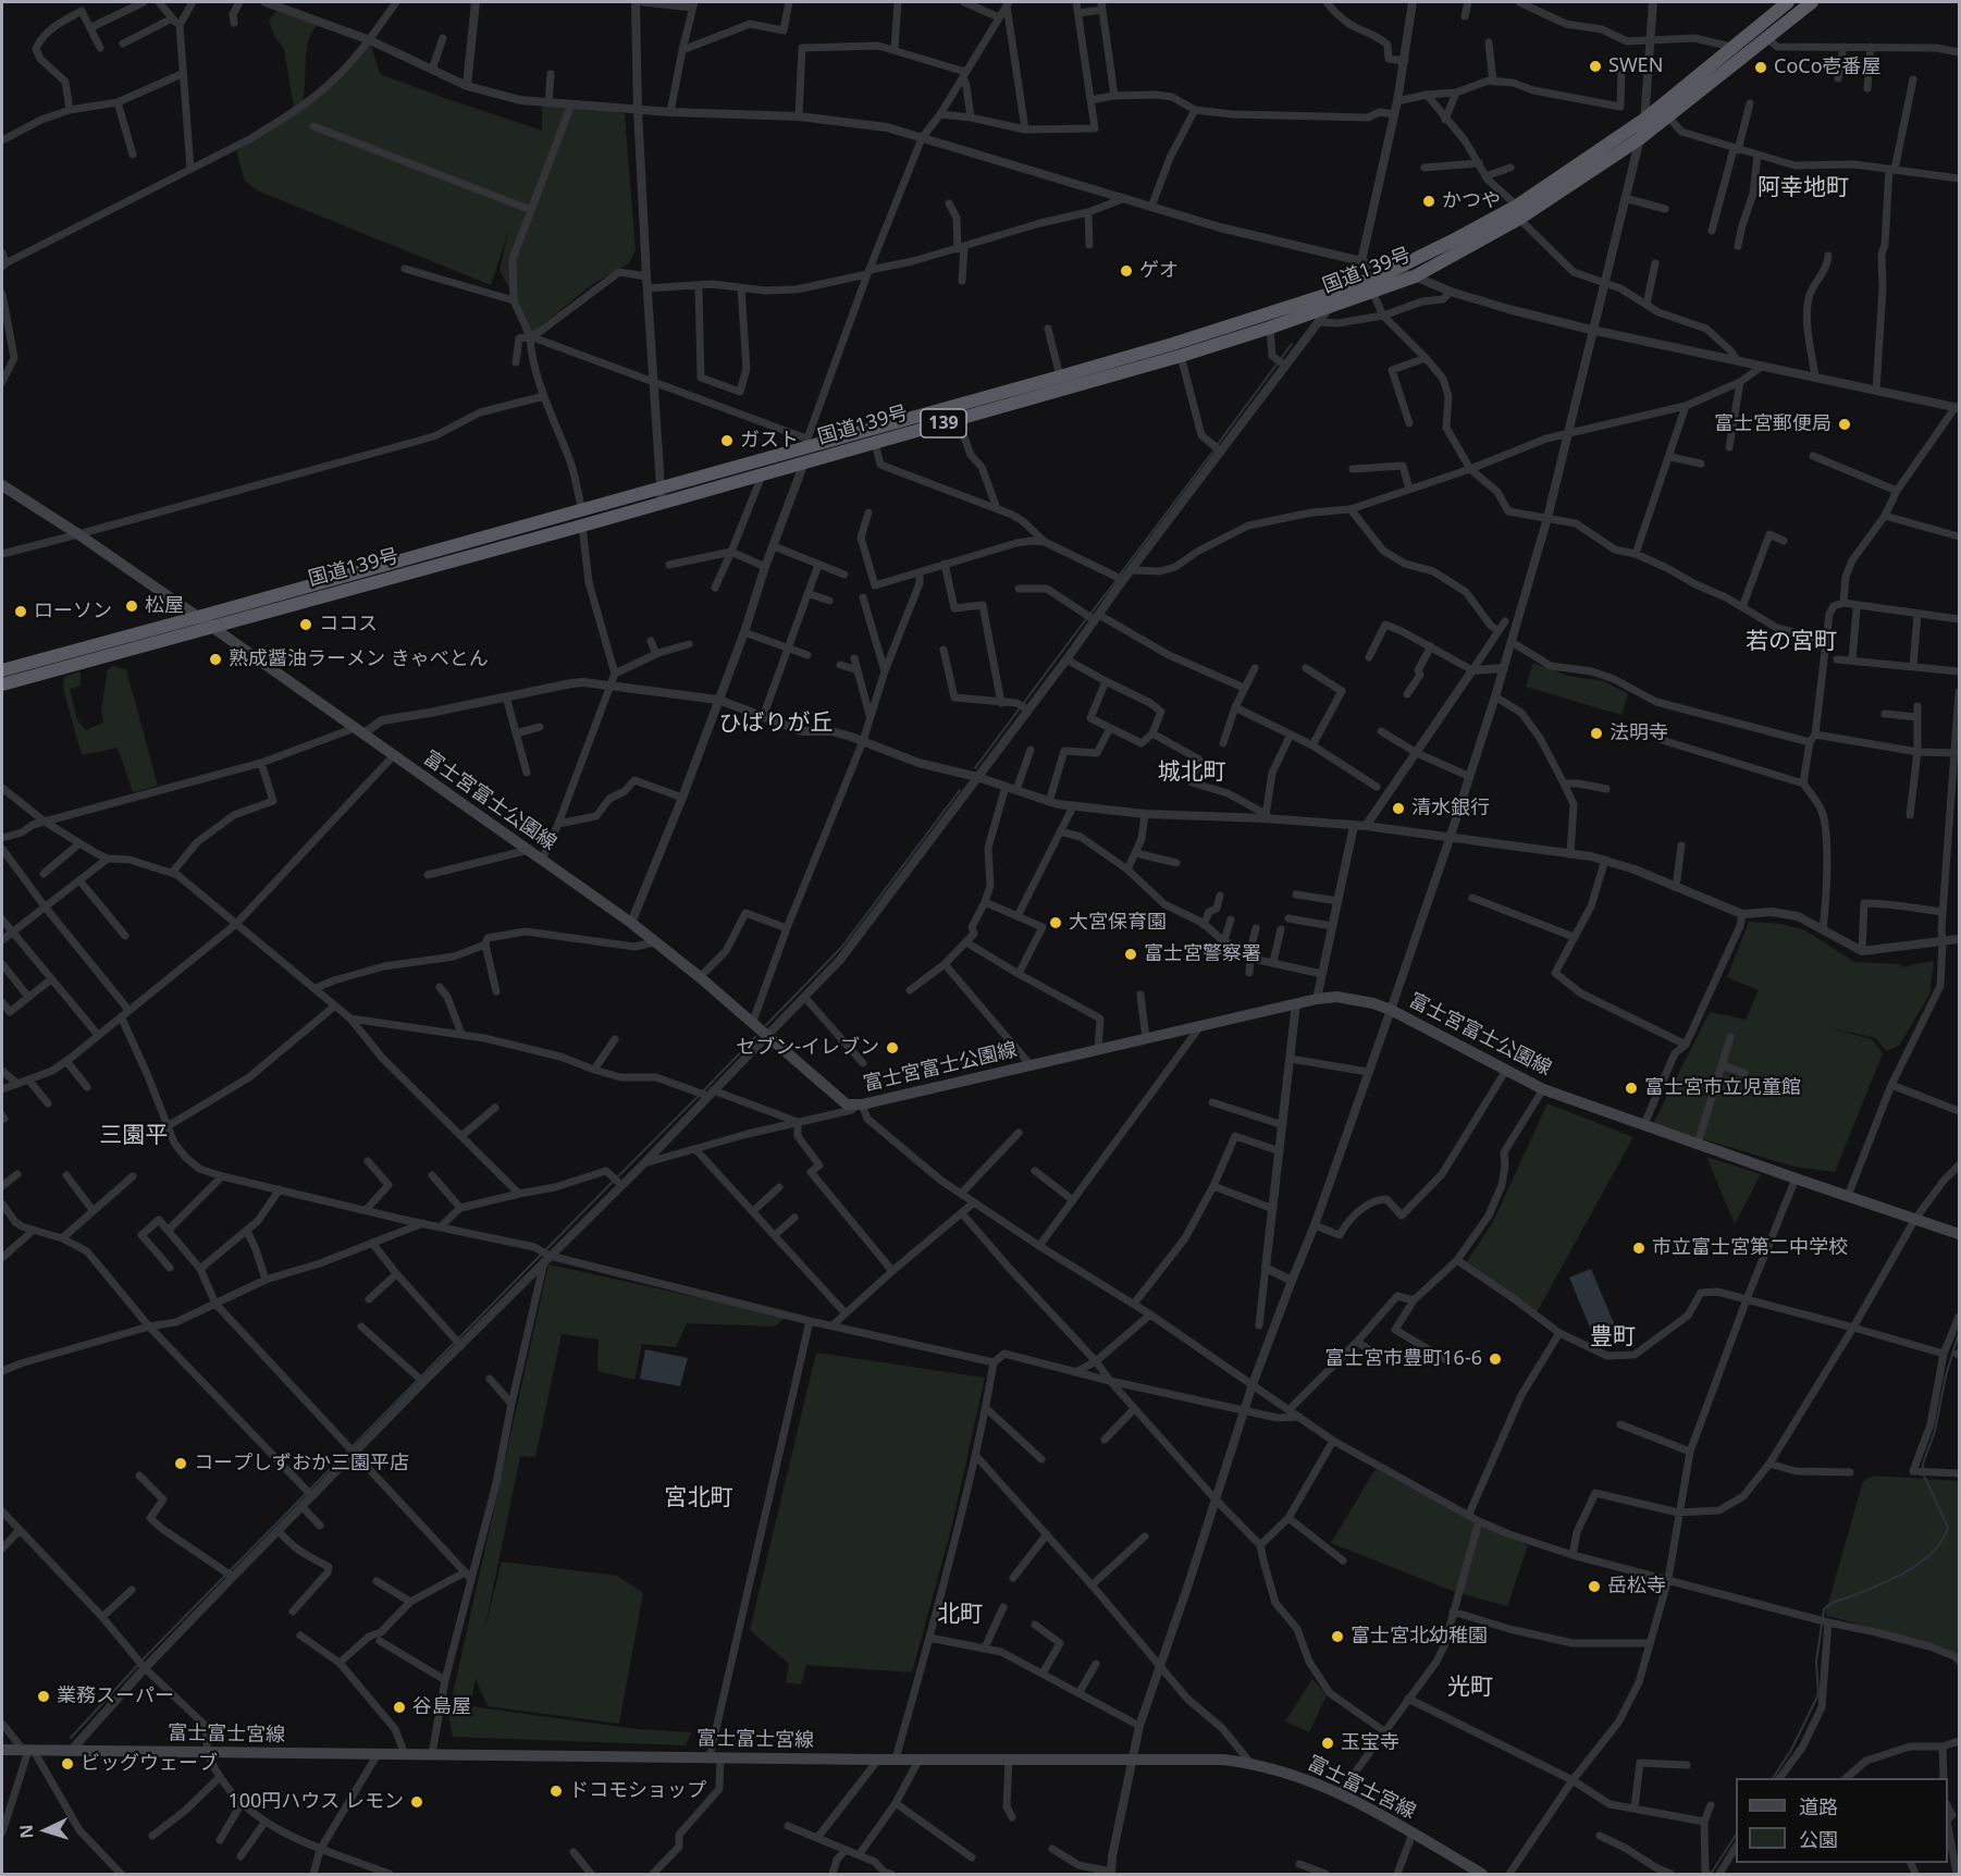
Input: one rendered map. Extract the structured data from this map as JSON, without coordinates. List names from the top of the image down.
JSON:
{
  "streets": {
    "highway": ["国道139号", "139"],
    "main road": ["富士宮富士公園線", "富士富士宮線"]
  },
  "crossings": [
    ["国道139号", "富士宮富士公園線"]
  ],
  "districts": [
    "阿幸地町",
    "若の宮町",
    "ひばりが丘",
    "城北町",
    "三園平",
    "豊町",
    "宮北町",
    "北町",
    "光町"
  ],
  "places": [
    "SWEN",
    "CoCo壱番屋",
    "かつや",
    "ゲオ",
    "富士宮郵便局",
    "ガスト",
    "松屋",
    "ローソン",
    "ココス",
    "熟成醤油ラーメン きゃべとん",
    "法明寺",
    "清水銀行",
    "大宮保育園",
    "富士宮警察署",
    "セブン-イレブン",
    "富士宮市立児童館",
    "市立富士宮第二中学校",
    "富士宮市豊町16-6",
    "コープしずおか三園平店",
    "岳松寺",
    "富士宮北幼稚園",
    "業務スーパー",
    "谷島屋",
    "玉宝寺",
    "ビッグウェーブ",
    "ドコモショップ",
    "100円ハウス レモン"
  ],
  "legend": ["道路", "公園"],
  "north": "left"
}
